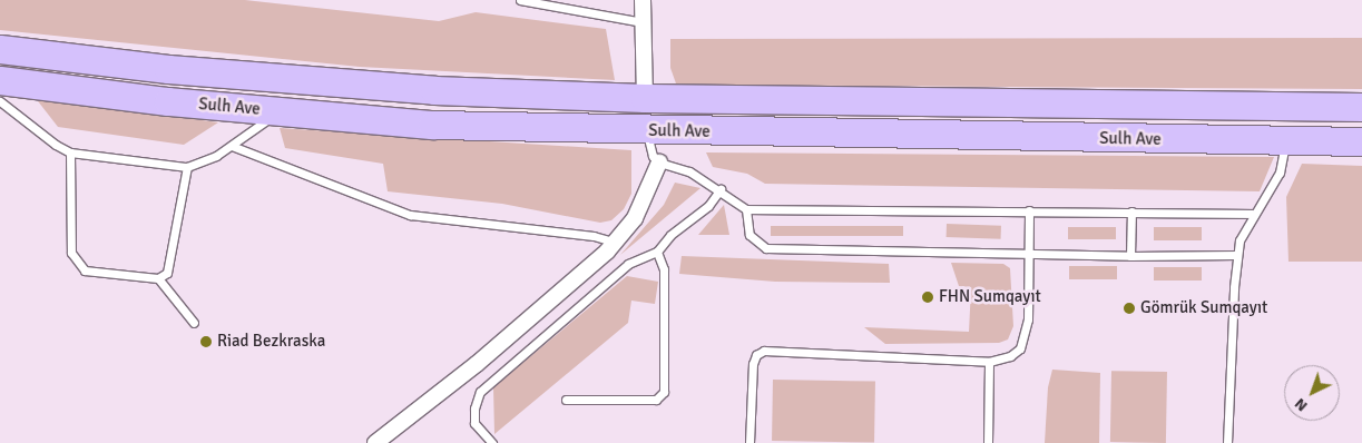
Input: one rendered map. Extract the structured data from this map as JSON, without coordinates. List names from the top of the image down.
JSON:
{
  "streets": {
    "highway": ["Sulh Ave"]
  },
  "places": ["FHN Sumqayıt", "Gömrük Sumqayıt", "Riad Bezkraska"],
  "north": "bottom left"
}
